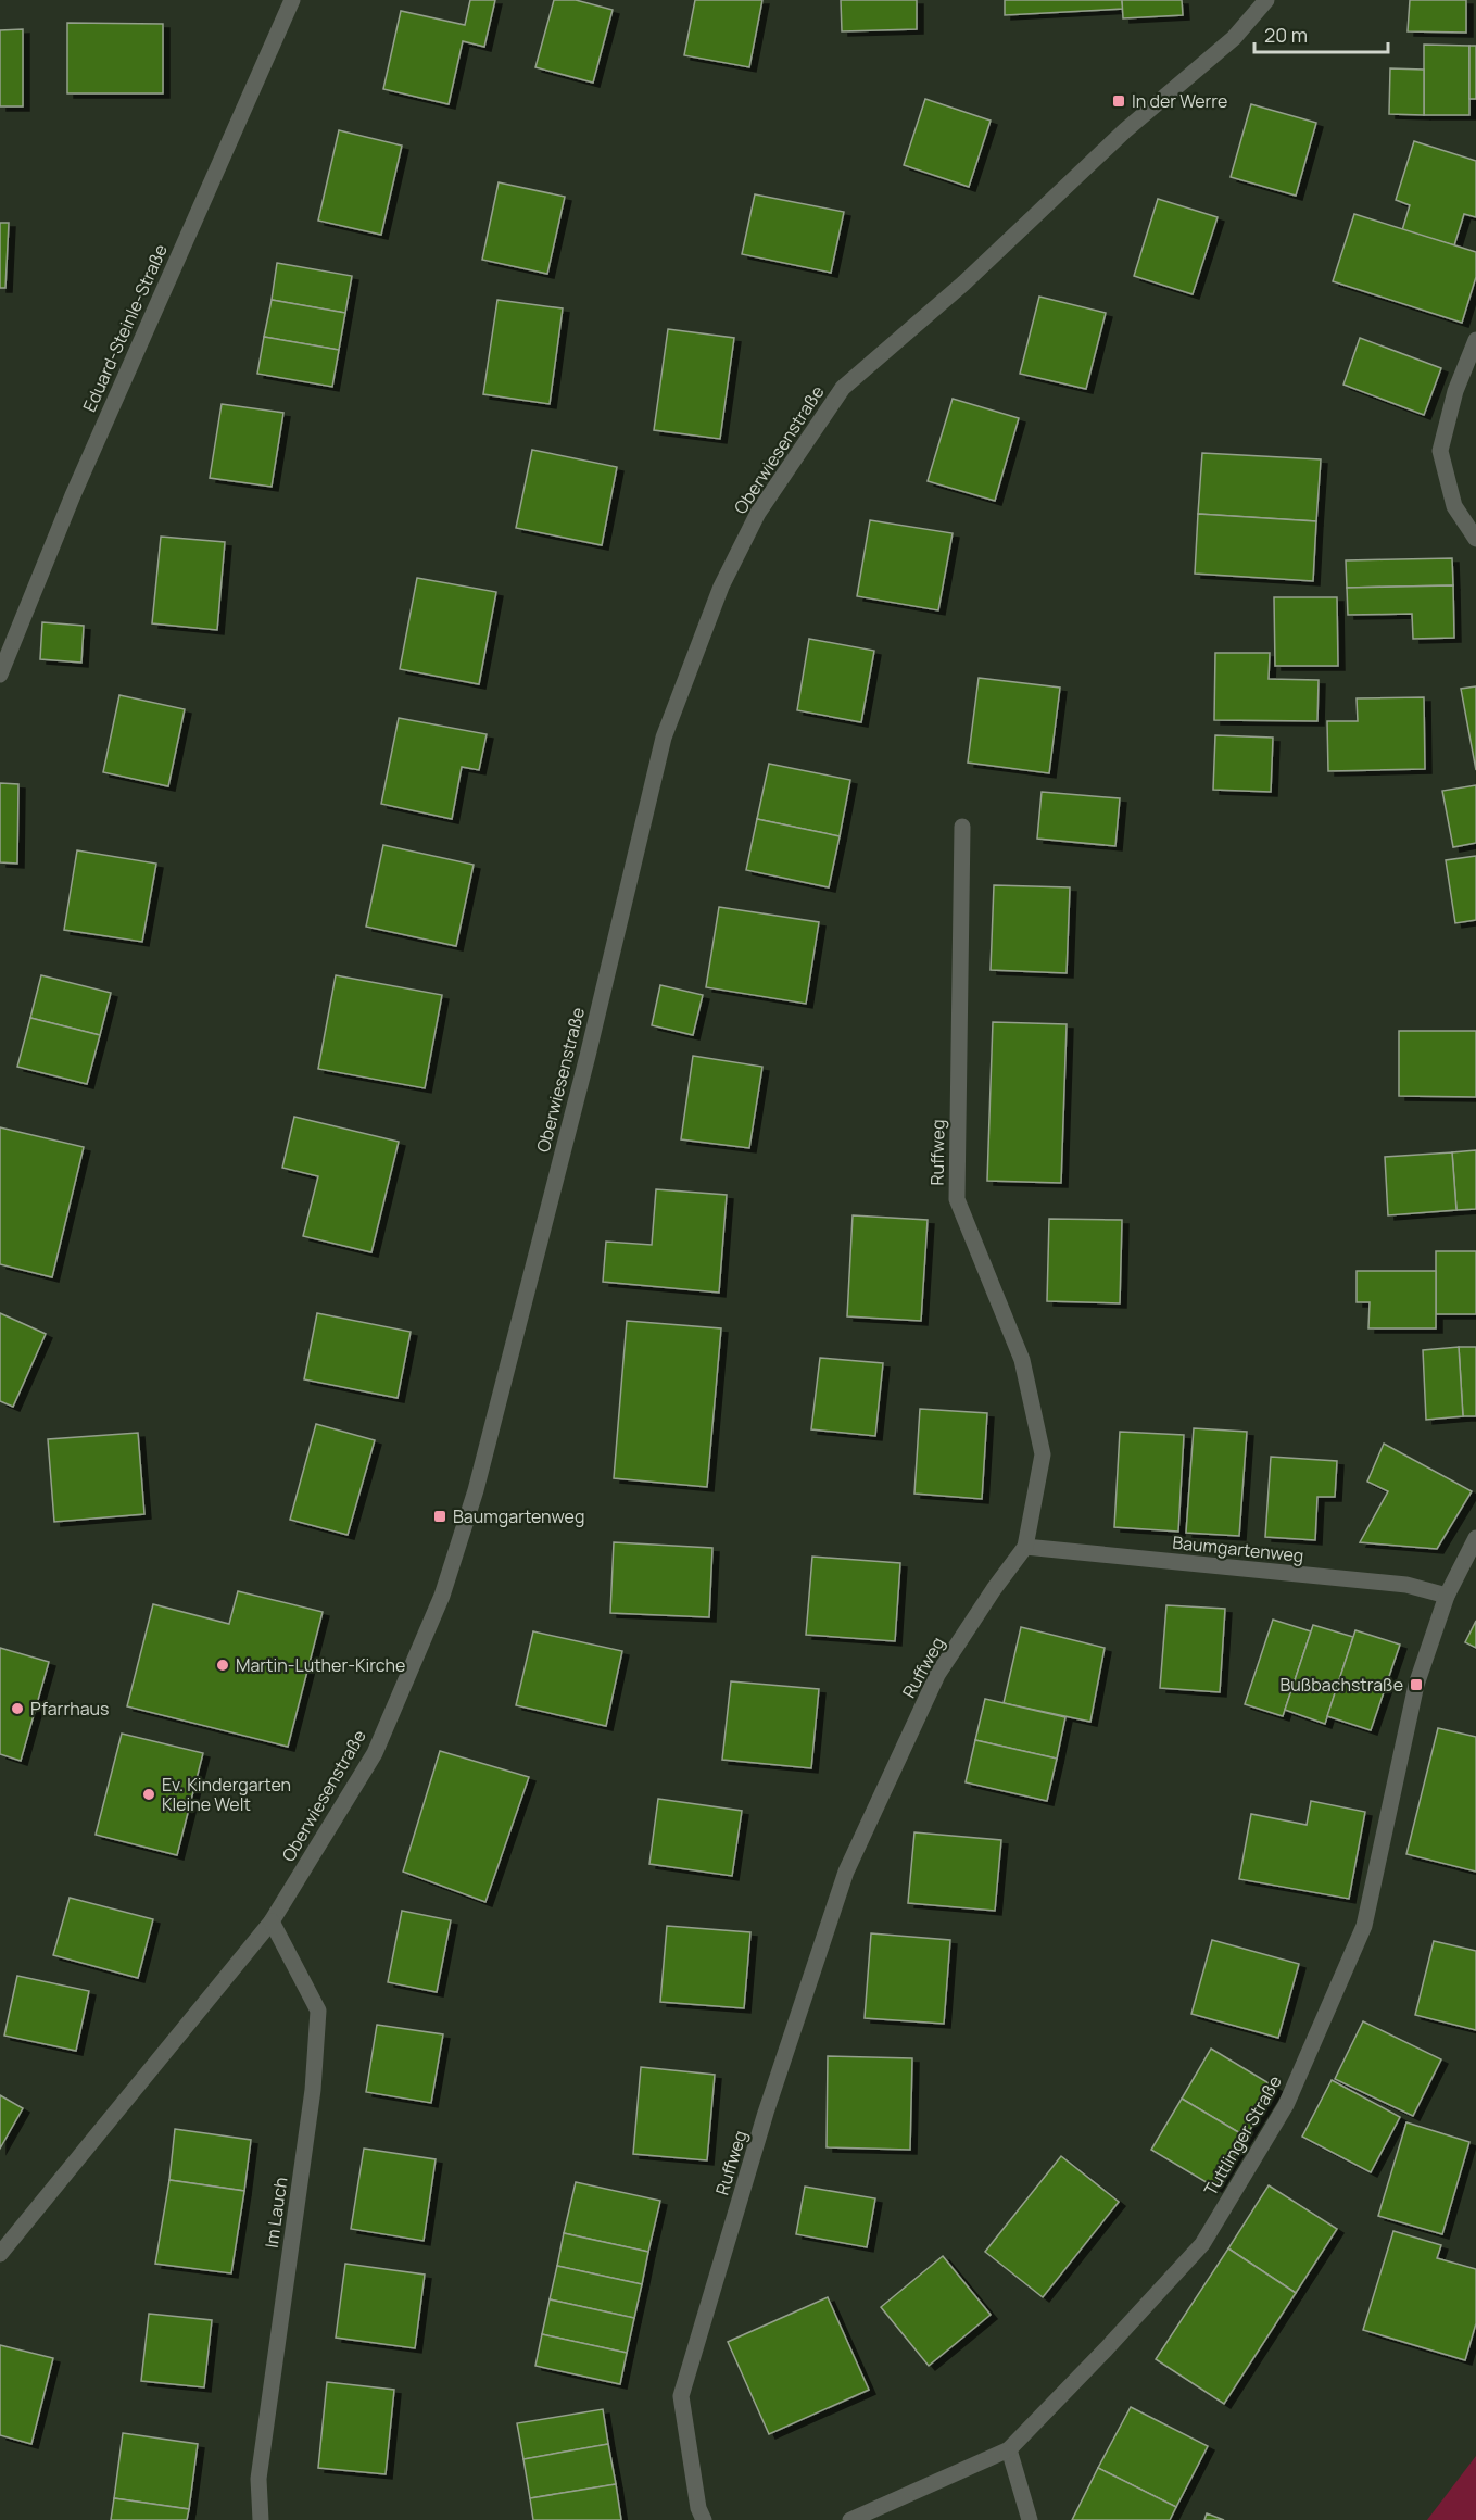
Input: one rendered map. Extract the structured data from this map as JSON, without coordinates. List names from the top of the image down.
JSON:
{
  "streets": {
    "street": [
      "Eduard-Steinle-Straße",
      "Oberwiesenstraße",
      "Ruffweg",
      "Baumgartenweg",
      "Tuttlinger Straße",
      "Im Lauch"
    ]
  },
  "crossings": [
    ["Oberwiesenstraße", "Im Lauch"],
    ["Ruffweg", "Baumgartenweg"],
    ["Baumgartenweg", "Tuttlinger Straße"]
  ],
  "places": {
    "transit": ["In der Werre", "Baumgartenweg", "Bußbachstraße"],
    "other": ["Martin-Luther-Kirche", "Pfarrhaus", "Ev. Kindergarten Kleine Welt"]
  },
  "scale_bar": "20 m"
}
